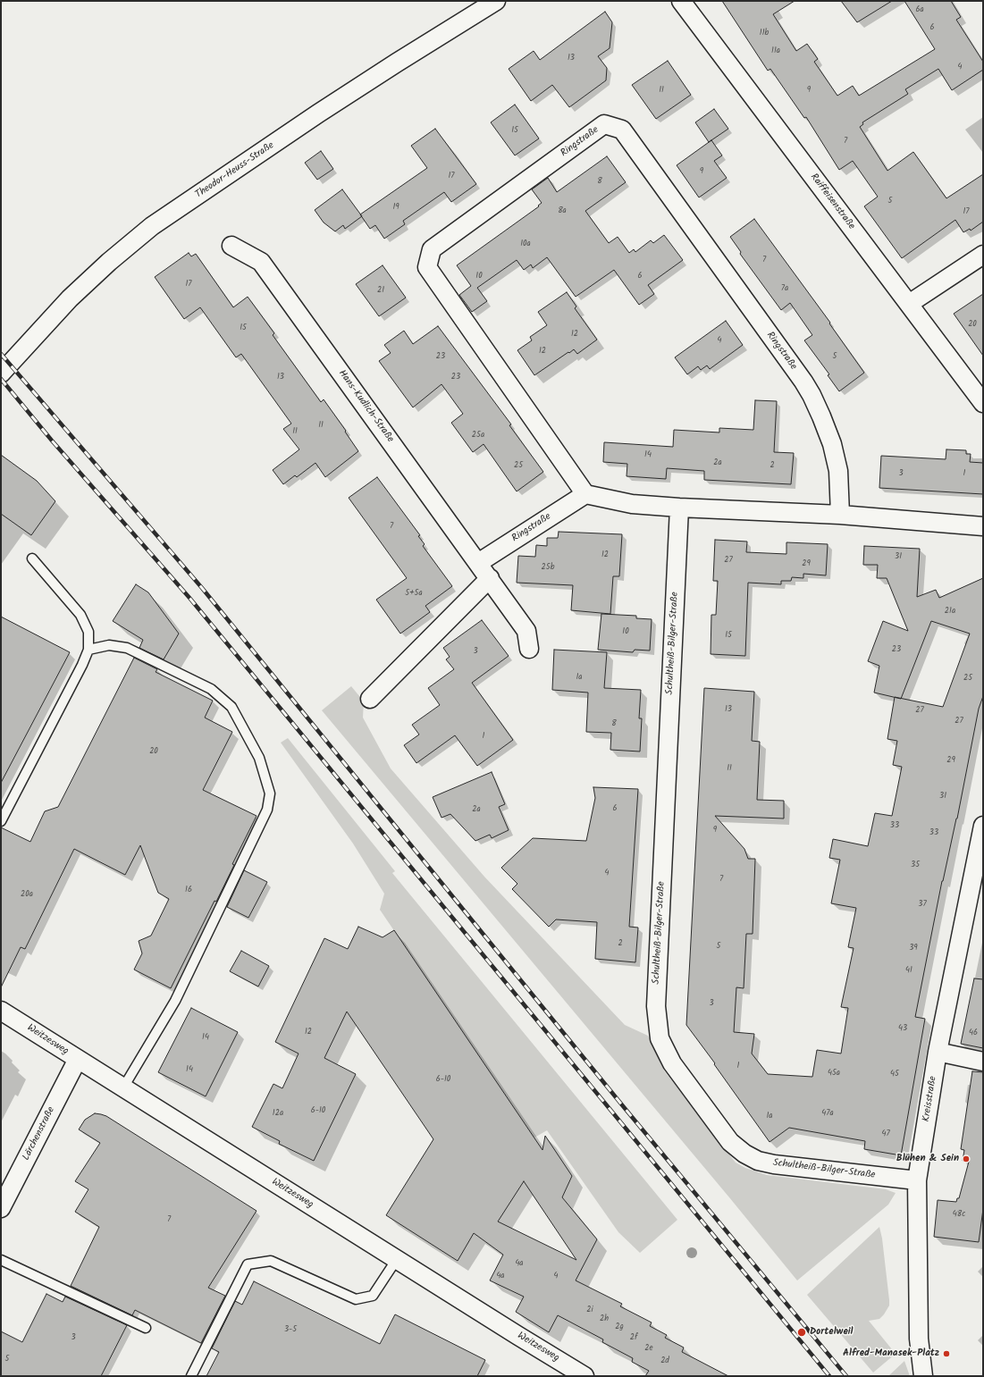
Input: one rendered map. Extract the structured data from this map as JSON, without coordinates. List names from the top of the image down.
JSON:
{
  "streets": {
    "street": [
      "Ringstraße",
      "Theodor-Heuss-Straße",
      "Raiffeisenstraße",
      "Hans-Kudlich-Straße",
      "Schultheiß-Bilger-Straße",
      "Weitzesweg",
      "Kreisstraße",
      "Lärchenstraße"
    ]
  },
  "crossings": [
    ["Ringstraße", "Hans-Kudlich-Straße"],
    ["Schultheiß-Bilger-Straße", "Kreisstraße"],
    ["Weitzesweg", "Lärchenstraße"]
  ],
  "places": ["Blühen & Sein", "Dortelweil", "Alfred-Manasek-Platz"],
  "house_numbers": [
    "6a",
    "6",
    "11b",
    "11a",
    "13",
    "4",
    "11",
    "9",
    "15",
    "7",
    "9",
    "17",
    "8",
    "5",
    "19",
    "8a",
    "17",
    "10a",
    "7",
    "10",
    "6",
    "17",
    "7a",
    "21",
    "20",
    "15",
    "12",
    "4",
    "12",
    "23",
    "5",
    "13",
    "23",
    "11",
    "11",
    "25a",
    "14",
    "2a",
    "25",
    "2",
    "3",
    "1",
    "7",
    "12",
    "31",
    "27",
    "29",
    "25b",
    "5+5a",
    "21a",
    "10",
    "15",
    "23",
    "3",
    "1a",
    "25",
    "13",
    "27",
    "27",
    "8",
    "1",
    "20",
    "29",
    "11",
    "31",
    "6",
    "2a",
    "33",
    "9",
    "33",
    "35",
    "4",
    "7",
    "16",
    "20a",
    "37",
    "2",
    "5",
    "39",
    "41",
    "3",
    "43",
    "12",
    "46",
    "14",
    "1",
    "14",
    "45a",
    "45",
    "6-10",
    "6-10",
    "12a",
    "47a",
    "1a",
    "47",
    "48c",
    "7",
    "4a",
    "4a",
    "4",
    "2i",
    "2h",
    "2g",
    "3-5",
    "3",
    "2f",
    "2e",
    "5",
    "2d"
  ]
}
